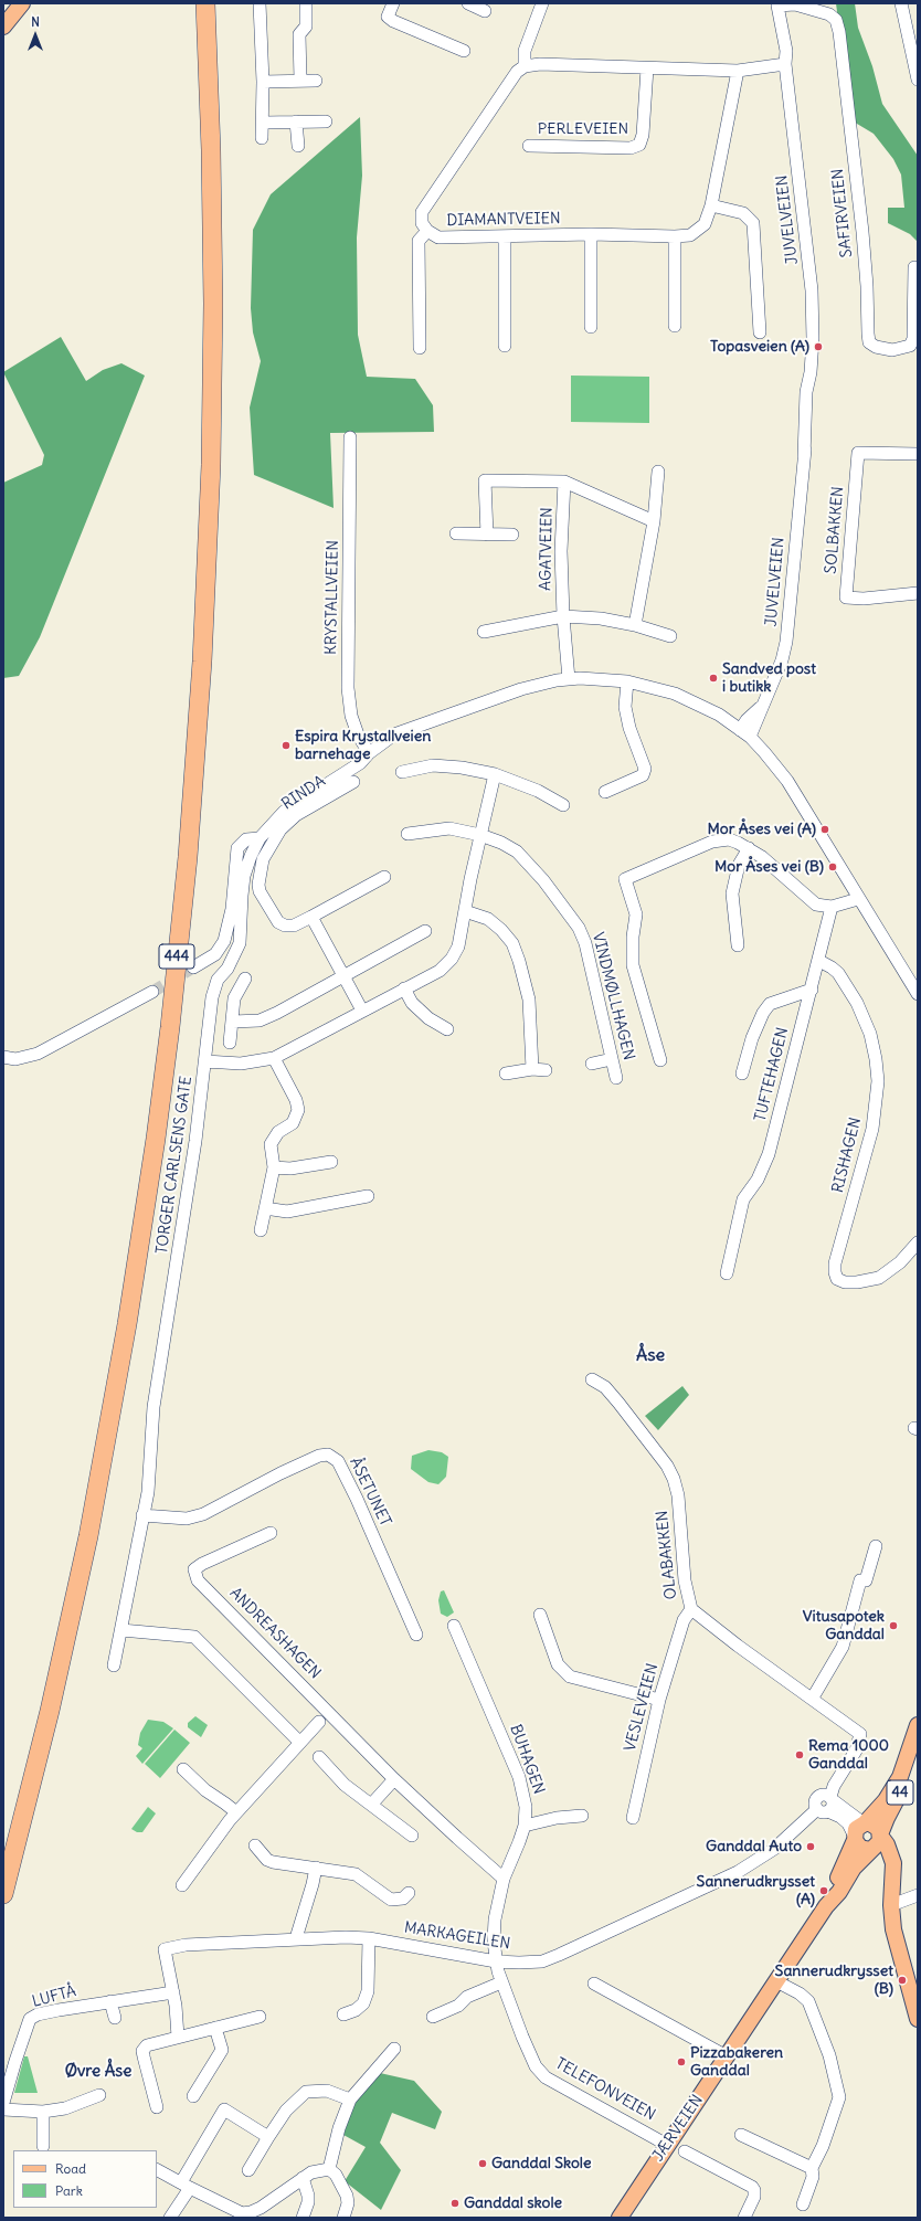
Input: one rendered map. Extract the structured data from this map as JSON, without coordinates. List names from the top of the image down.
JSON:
{
  "streets": {
    "highway": ["444"],
    "main road": ["44", "JÆRVEIEN"],
    "street": [
      "PERLEVEIEN",
      "SAFIRVEIEN",
      "DIAMANTVEIEN",
      "JUVELVEIEN",
      "SOLBAKKEN",
      "AGATVEIEN",
      "KRYSTALLVEIEN",
      "RINDA",
      "VINDMØLLHAGEN",
      "TUFTEHAGEN",
      "RISHAGEN",
      "TORGER CARLSENS GATE",
      "ÅSETUNET",
      "OLABAKKEN",
      "ANDREASHAGEN",
      "VESLEVEIEN",
      "BUHAGEN",
      "MARKAGEILEN",
      "LUFTÅ",
      "TELEFONVEIEN"
    ]
  },
  "crossings": [
    ["SAFIRVEIEN", "JUVELVEIEN"],
    ["KRYSTALLVEIEN", "TORGER CARLSENS GATE"],
    ["TUFTEHAGEN", "RISHAGEN"],
    ["TORGER CARLSENS GATE", "ÅSETUNET"],
    ["OLABAKKEN", "VESLEVEIEN"],
    ["OLABAKKEN", "MARKAGEILEN"],
    ["ANDREASHAGEN", "BUHAGEN"],
    ["BUHAGEN", "MARKAGEILEN"],
    ["BUHAGEN", "TELEFONVEIEN"],
    ["44", "JÆRVEIEN"],
    ["MARKAGEILEN", "LUFTÅ"],
    ["MARKAGEILEN", "TELEFONVEIEN"],
    ["TELEFONVEIEN", "JÆRVEIEN"]
  ],
  "districts": ["Åse", "Øvre Åse"],
  "places": [
    "Topasveien (A)",
    "Sandved post i butikk",
    "Espira Krystallveien barnehage",
    "Mor Åses vei (A)",
    "Mor Åses vei (B)",
    "Vitusapotek Ganddal",
    "Rema 1000 Ganddal",
    "Ganddal Auto",
    "Sannerudkrysset (A)",
    "Sannerudkrysset (B)",
    "Pizzabakeren Ganddal",
    "Ganddal Skole",
    "Ganddal skole"
  ],
  "legend": ["Road", "Park"],
  "north": "top"
}
